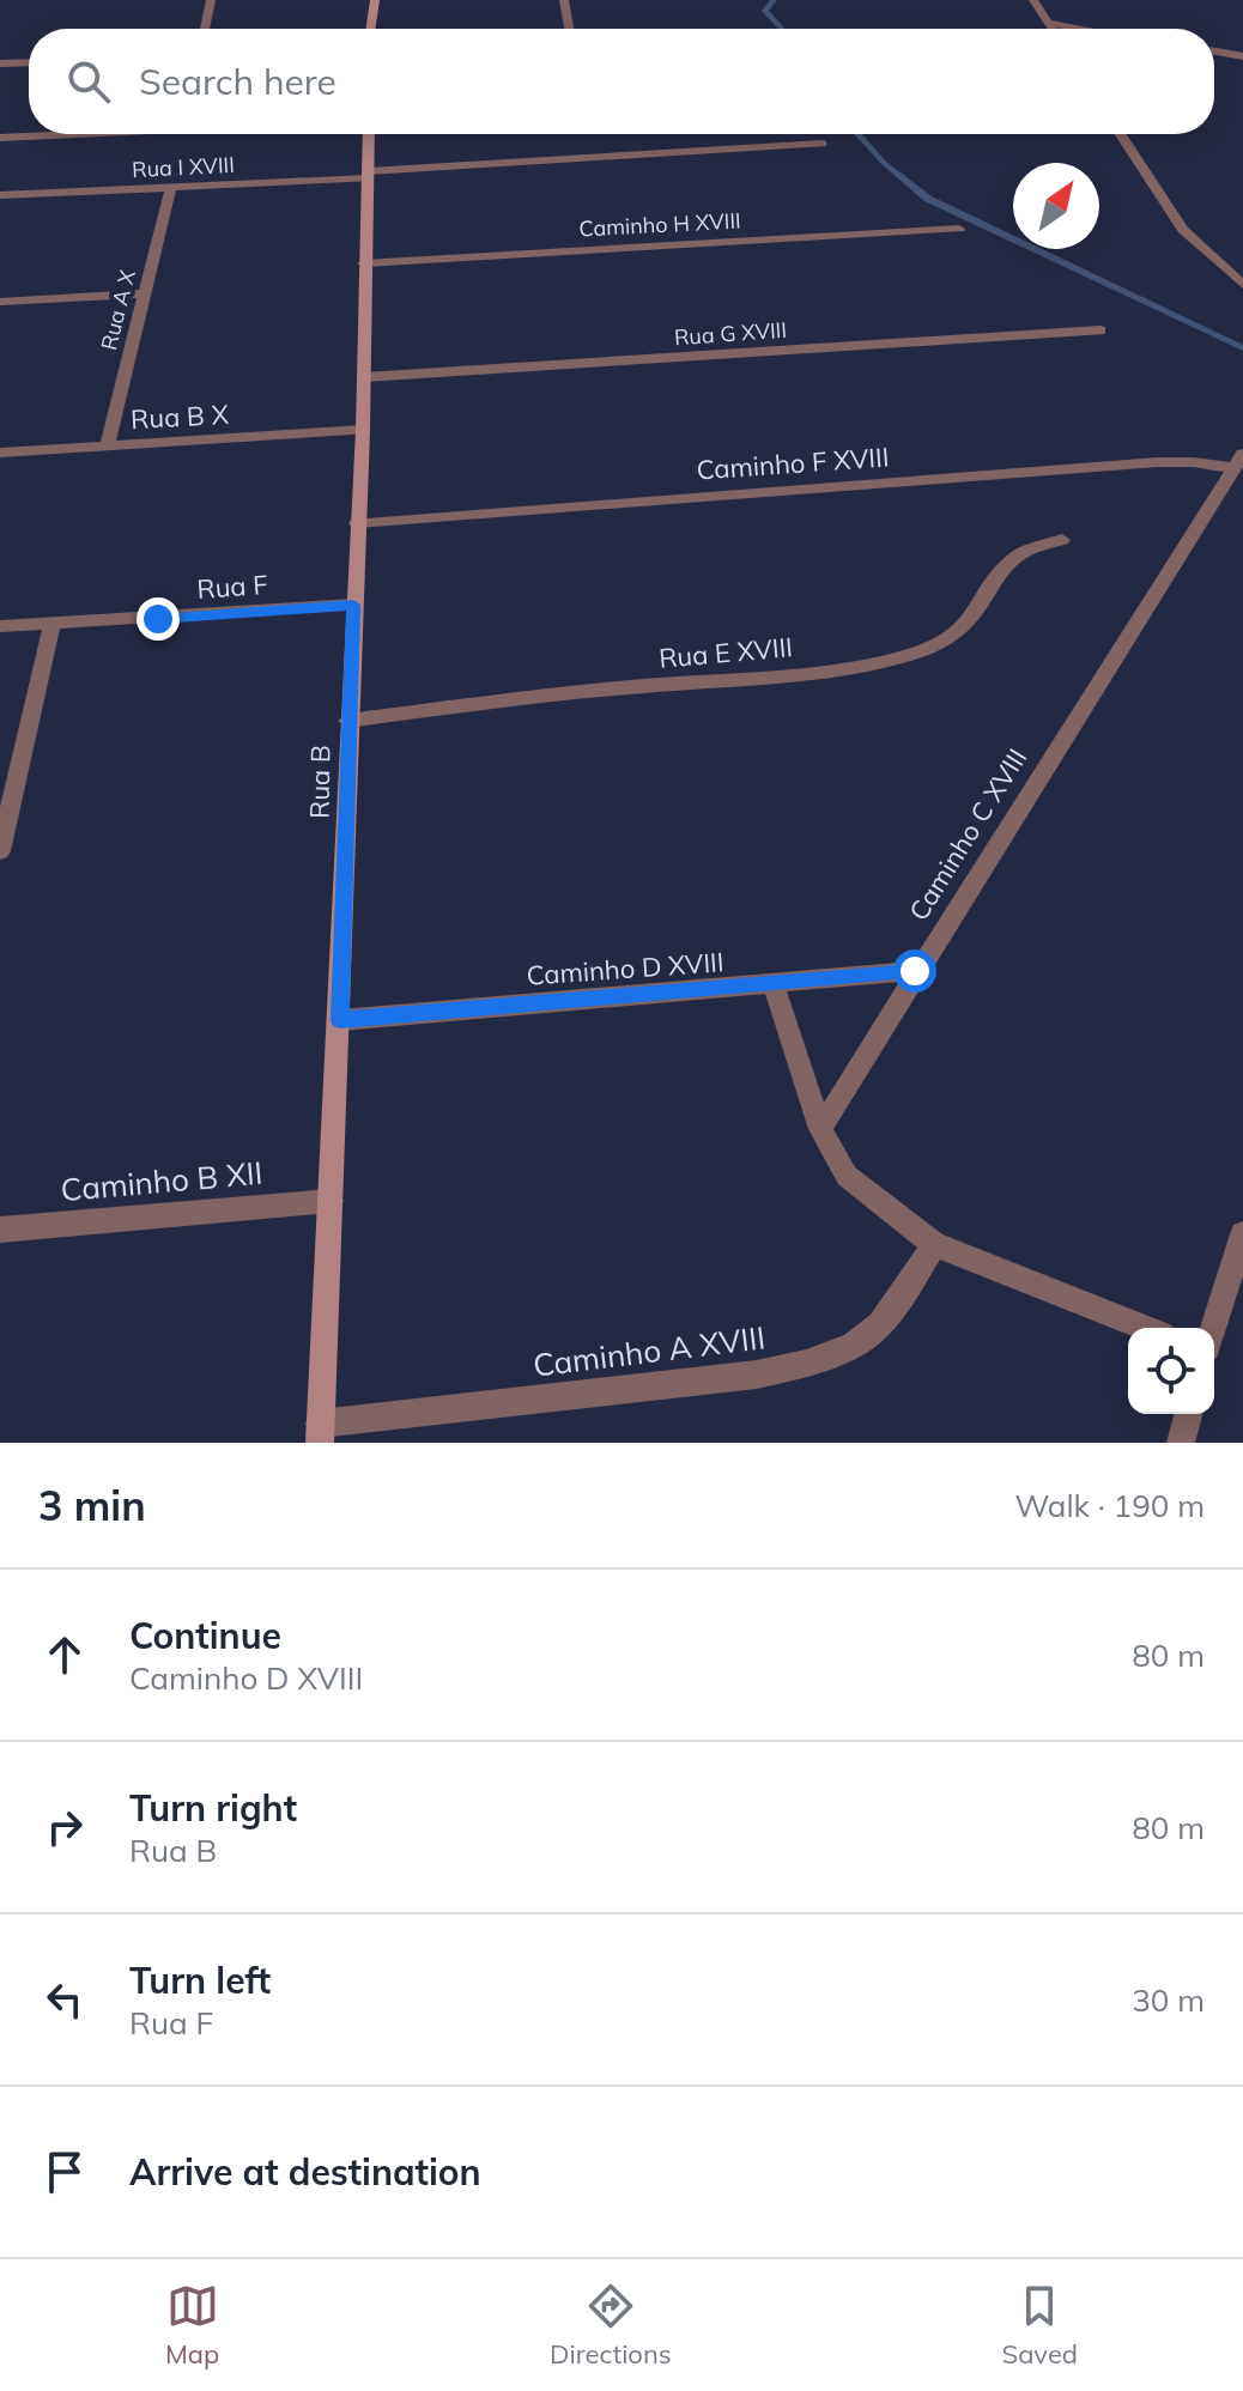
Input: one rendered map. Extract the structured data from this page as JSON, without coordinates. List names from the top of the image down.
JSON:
{
  "streets": {
    "street": [
      "Rua I XVIII",
      "Caminho H XVIII",
      "Rua A X",
      "Rua G XVIII",
      "Rua B X",
      "Caminho F XVIII",
      "Rua F",
      "Rua E XVIII",
      "Rua B",
      "Caminho C XVIII",
      "Caminho D XVIII",
      "Caminho B XII",
      "Caminho A XVIII"
    ]
  },
  "crossings": [
    ["Rua I XVIII", "Rua A X"],
    ["Rua I XVIII", "Rua B"],
    ["Caminho H XVIII", "Rua B"],
    ["Rua A X", "Rua B X"],
    ["Rua G XVIII", "Rua B"],
    ["Rua B X", "Rua B"],
    ["Caminho F XVIII", "Rua B"],
    ["Caminho F XVIII", "Caminho C XVIII"],
    ["Rua F", "Rua B"],
    ["Rua E XVIII", "Rua B"],
    ["Rua B", "Caminho D XVIII"],
    ["Rua B", "Caminho B XII"],
    ["Rua B", "Caminho A XVIII"],
    ["Caminho C XVIII", "Caminho D XVIII"]
  ],
  "north": "top right",
  "page": {
    "search": "Search here",
    "heading": ["3 min", "Walk · 190 m"],
    "list": [
      ["Continue", "Caminho D XVIII", "80 m"],
      ["Turn right", "Rua B", "80 m"],
      ["Turn left", "Rua F", "30 m"],
      "Arrive at destination"
    ],
    "nav": ["Map", "Directions", "Saved"]
  }
}
